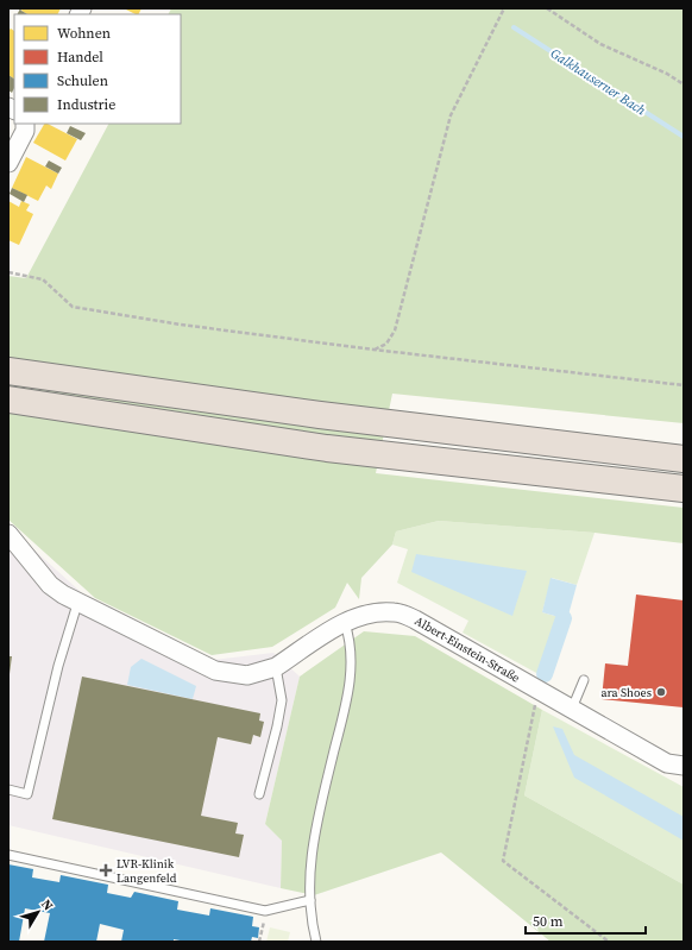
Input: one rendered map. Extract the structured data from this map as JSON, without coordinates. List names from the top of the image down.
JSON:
{
  "streets": {
    "street": ["Albert-Einstein-Straße"]
  },
  "water": ["Galkhauserner Bach"],
  "places": {
    "other": ["ara Shoes"],
    "health": ["LVR-Klinik Langenfeld"]
  },
  "legend": [
    "Wohnen",
    "Handel",
    "Schulen",
    "Industrie"
  ],
  "scale_bar": "50 m",
  "north": "top right"
}
